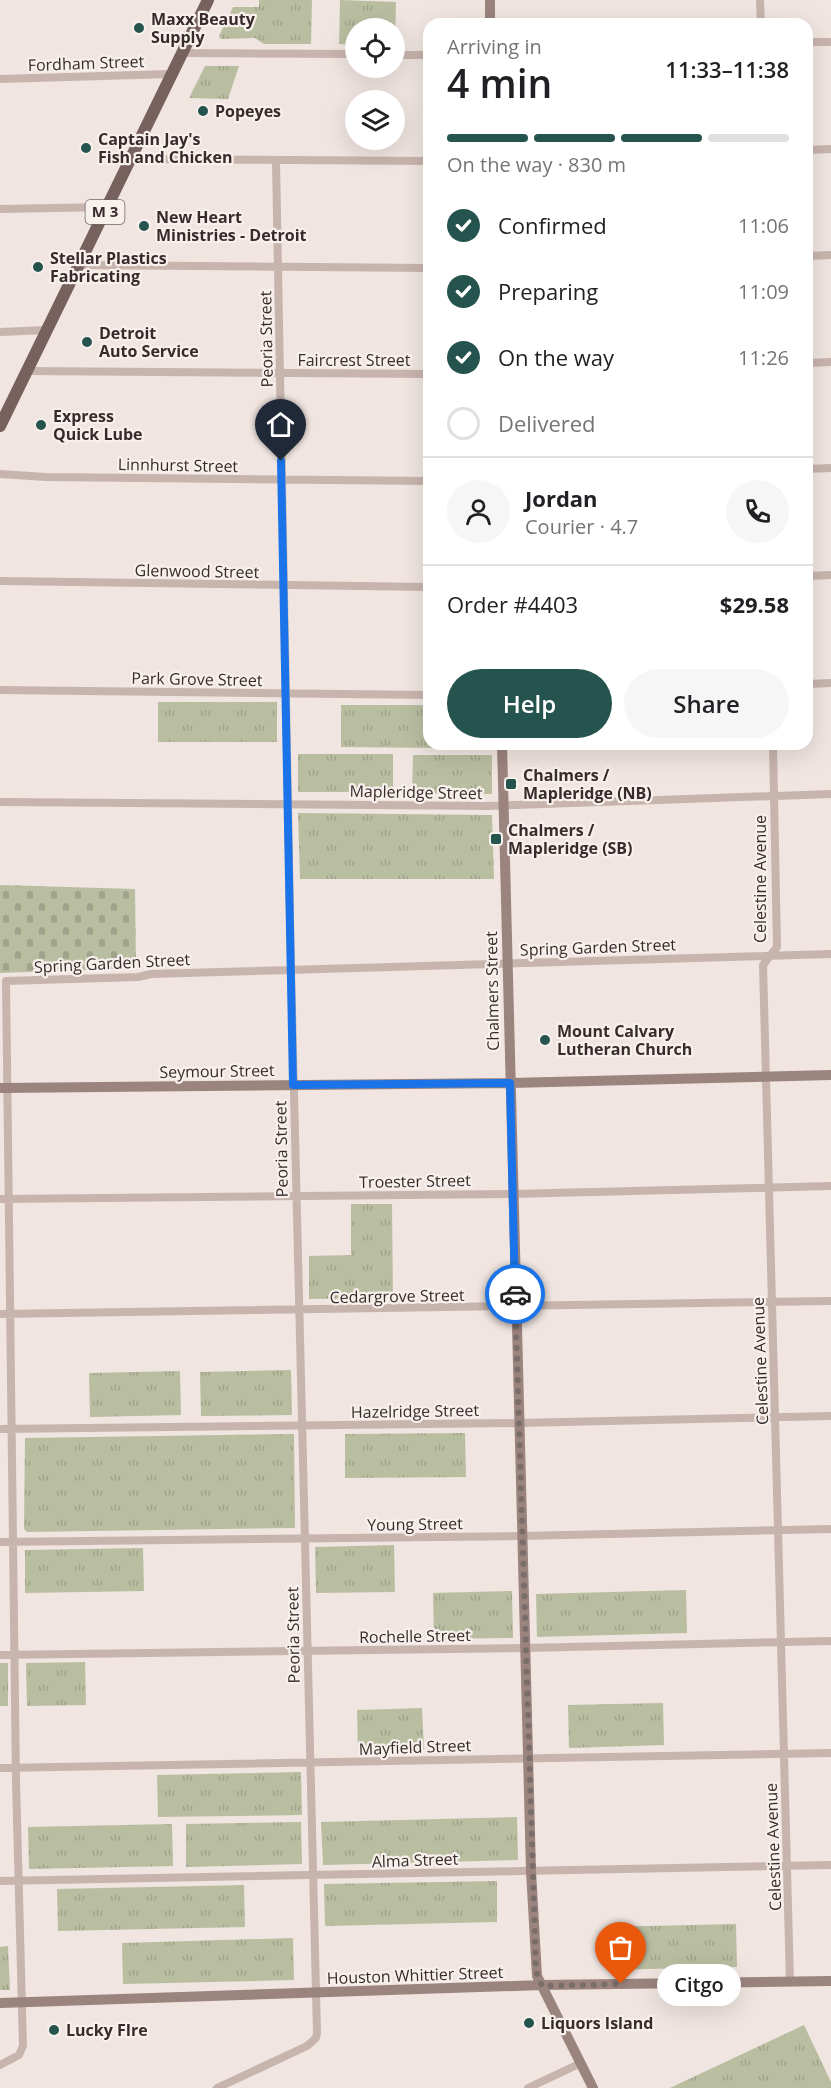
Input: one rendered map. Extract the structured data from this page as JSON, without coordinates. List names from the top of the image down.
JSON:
{
  "streets": {
    "main road": ["M 3"],
    "street": [
      "Fordham Street",
      "Peoria Street",
      "Faircrest Street",
      "Linnhurst Street",
      "Glenwood Street",
      "Park Grove Street",
      "Mapleridge Street",
      "Celestine Avenue",
      "Spring Garden Street",
      "Chalmers Street",
      "Seymour Street",
      "Troester Street",
      "Cedargrove Street",
      "Hazelridge Street",
      "Young Street",
      "Rochelle Street",
      "Mayfield Street",
      "Alma Street",
      "Houston Whittier Street"
    ]
  },
  "crossings": [
    ["Fordham Street", "M 3"],
    ["M 3", "Faircrest Street"],
    ["Peoria Street", "Faircrest Street"],
    ["Peoria Street", "Linnhurst Street"],
    ["Peoria Street", "Glenwood Street"],
    ["Peoria Street", "Park Grove Street"],
    ["Peoria Street", "Mapleridge Street"],
    ["Peoria Street", "Spring Garden Street"],
    ["Peoria Street", "Seymour Street"],
    ["Peoria Street", "Troester Street"],
    ["Peoria Street", "Cedargrove Street"],
    ["Peoria Street", "Hazelridge Street"],
    ["Peoria Street", "Young Street"],
    ["Peoria Street", "Rochelle Street"],
    ["Peoria Street", "Mayfield Street"],
    ["Peoria Street", "Alma Street"],
    ["Peoria Street", "Houston Whittier Street"],
    ["Mapleridge Street", "Celestine Avenue"],
    ["Mapleridge Street", "Chalmers Street"],
    ["Celestine Avenue", "Spring Garden Street"],
    ["Celestine Avenue", "Seymour Street"],
    ["Celestine Avenue", "Troester Street"],
    ["Celestine Avenue", "Cedargrove Street"],
    ["Celestine Avenue", "Hazelridge Street"],
    ["Celestine Avenue", "Young Street"],
    ["Celestine Avenue", "Rochelle Street"],
    ["Celestine Avenue", "Mayfield Street"],
    ["Celestine Avenue", "Alma Street"],
    ["Celestine Avenue", "Houston Whittier Street"],
    ["Spring Garden Street", "Chalmers Street"],
    ["Spring Garden Street", "Seymour Street"],
    ["Chalmers Street", "Seymour Street"],
    ["Chalmers Street", "Troester Street"],
    ["Chalmers Street", "Cedargrove Street"],
    ["Chalmers Street", "Hazelridge Street"],
    ["Chalmers Street", "Young Street"],
    ["Chalmers Street", "Rochelle Street"],
    ["Chalmers Street", "Mayfield Street"],
    ["Chalmers Street", "Alma Street"],
    ["Chalmers Street", "Houston Whittier Street"]
  ],
  "places": {
    "other": [
      "Maxx Beauty Supply",
      "Popeyes",
      "Captain Jay's Fish and Chicken",
      "New Heart Ministries - Detroit",
      "Stellar Plastics Fabricating",
      "Detroit Auto Service",
      "Express Quick Lube",
      "Mount Calvary Lutheran Church",
      "Citgo",
      "Liquors Island",
      "Lucky FIre"
    ],
    "transit": ["Chalmers / Mapleridge (NB)", "Chalmers / Mapleridge (SB)"]
  },
  "page": {
    "heading": ["4 min", "Arriving in", "11:33–11:38"],
    "panel": [
      "Jordan",
      "Courier · 4.7",
      "Order #4403",
      "$29.58"
    ],
    "bar": "On the way · 830 m",
    "list": [
      ["Confirmed", "11:06"],
      ["Preparing", "11:09"],
      ["On the way", "11:26"],
      "Delivered"
    ],
    "buttons": ["Help", "Share"],
    "bubble": "Citgo"
  }
}
